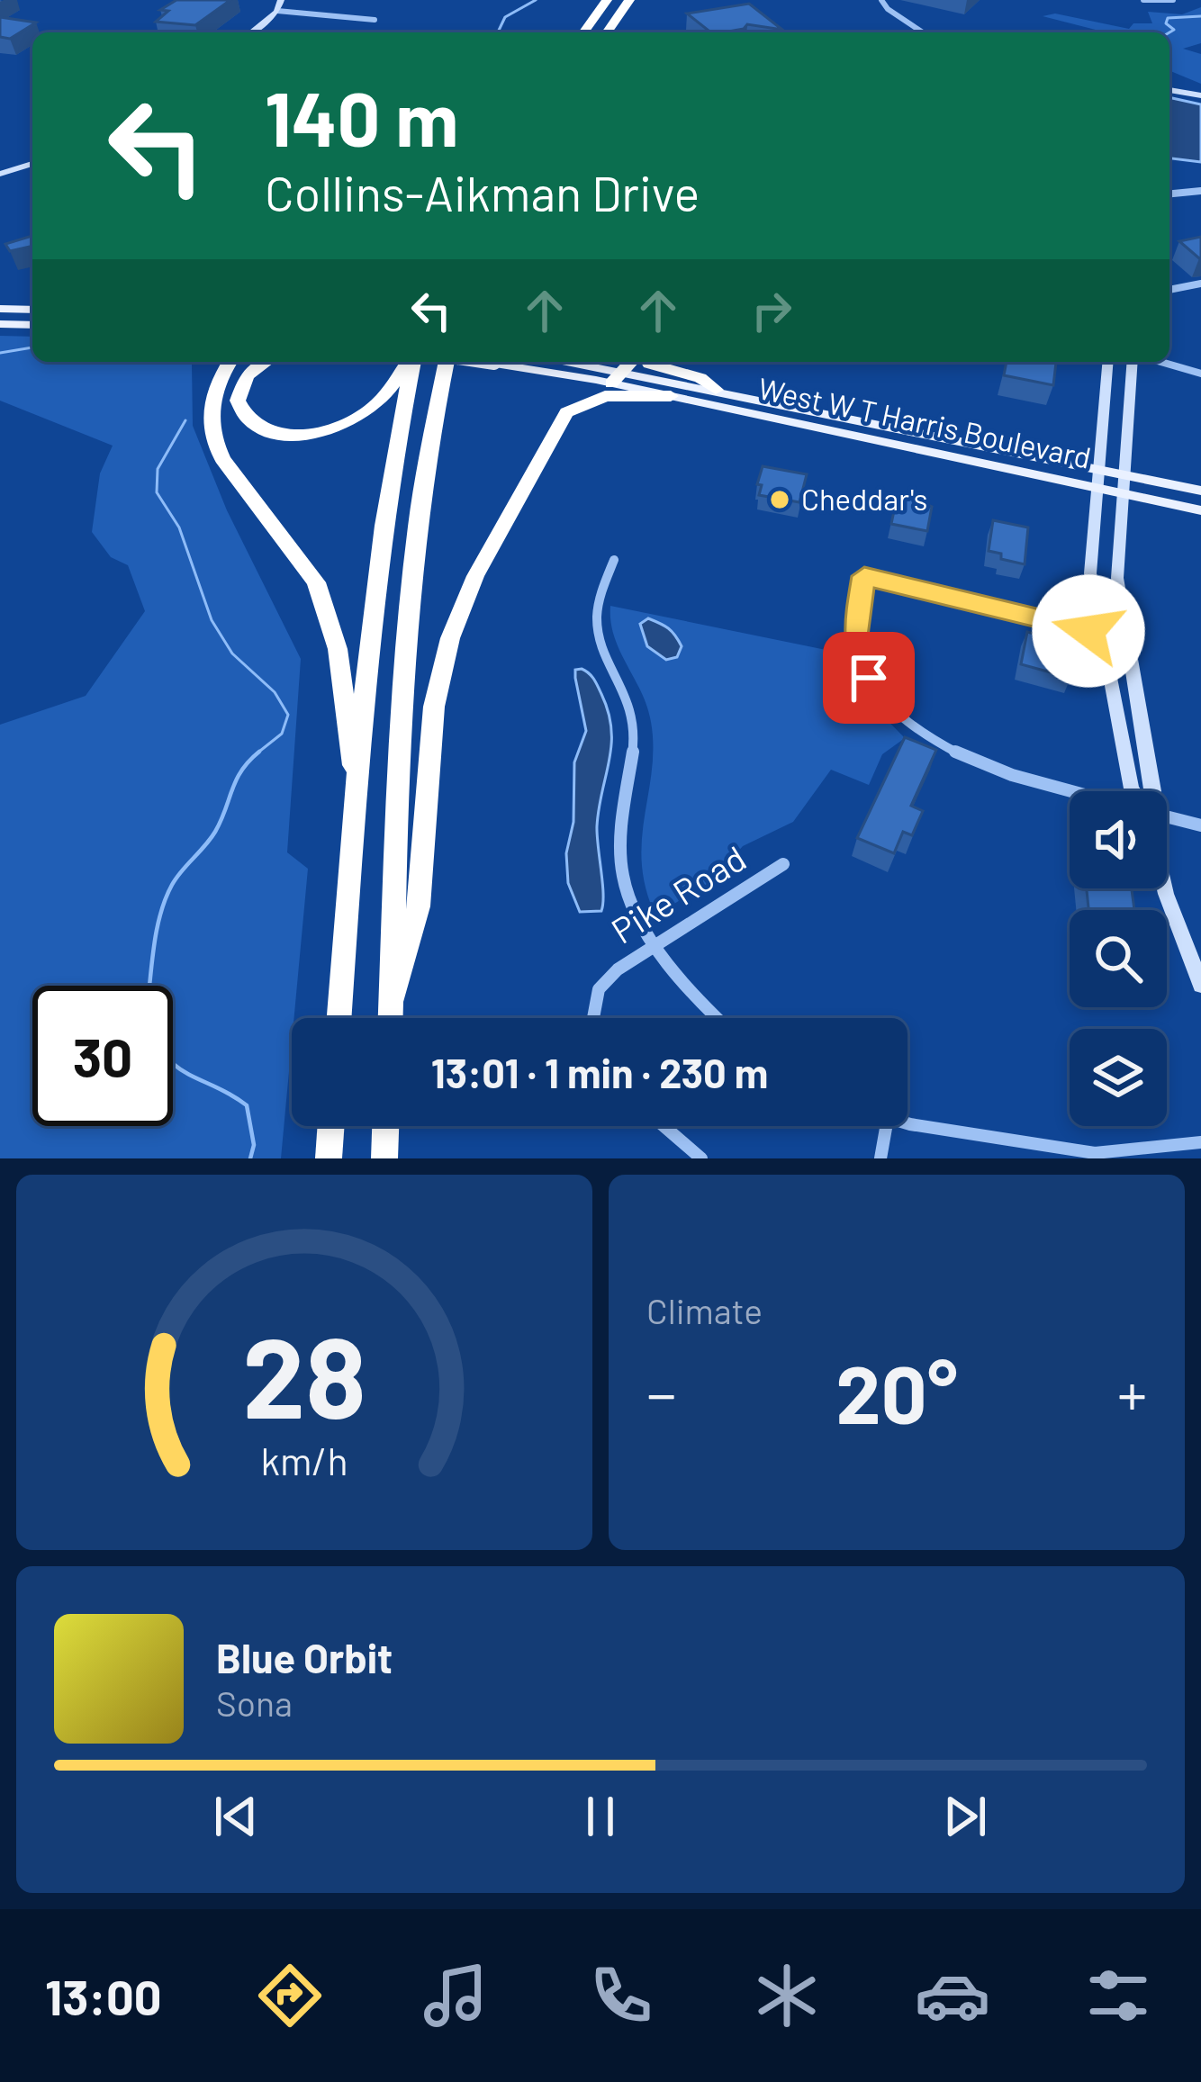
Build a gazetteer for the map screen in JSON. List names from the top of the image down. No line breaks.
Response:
{"streets":{"main road":["West W T Harris Boulevard"],"street":["Pike Road"]},"places":["Cheddar's"],"page":{"turn":["140 m","Collins-Aikman Drive"],"limit":"30","trip":"13:01 · 1 min · 230 m","tile":"Climate","heat":["−","20°","+"],"song":["Blue Orbit","Sona"],"tabs":"13:00","gauge":["28","km/h"]}}
